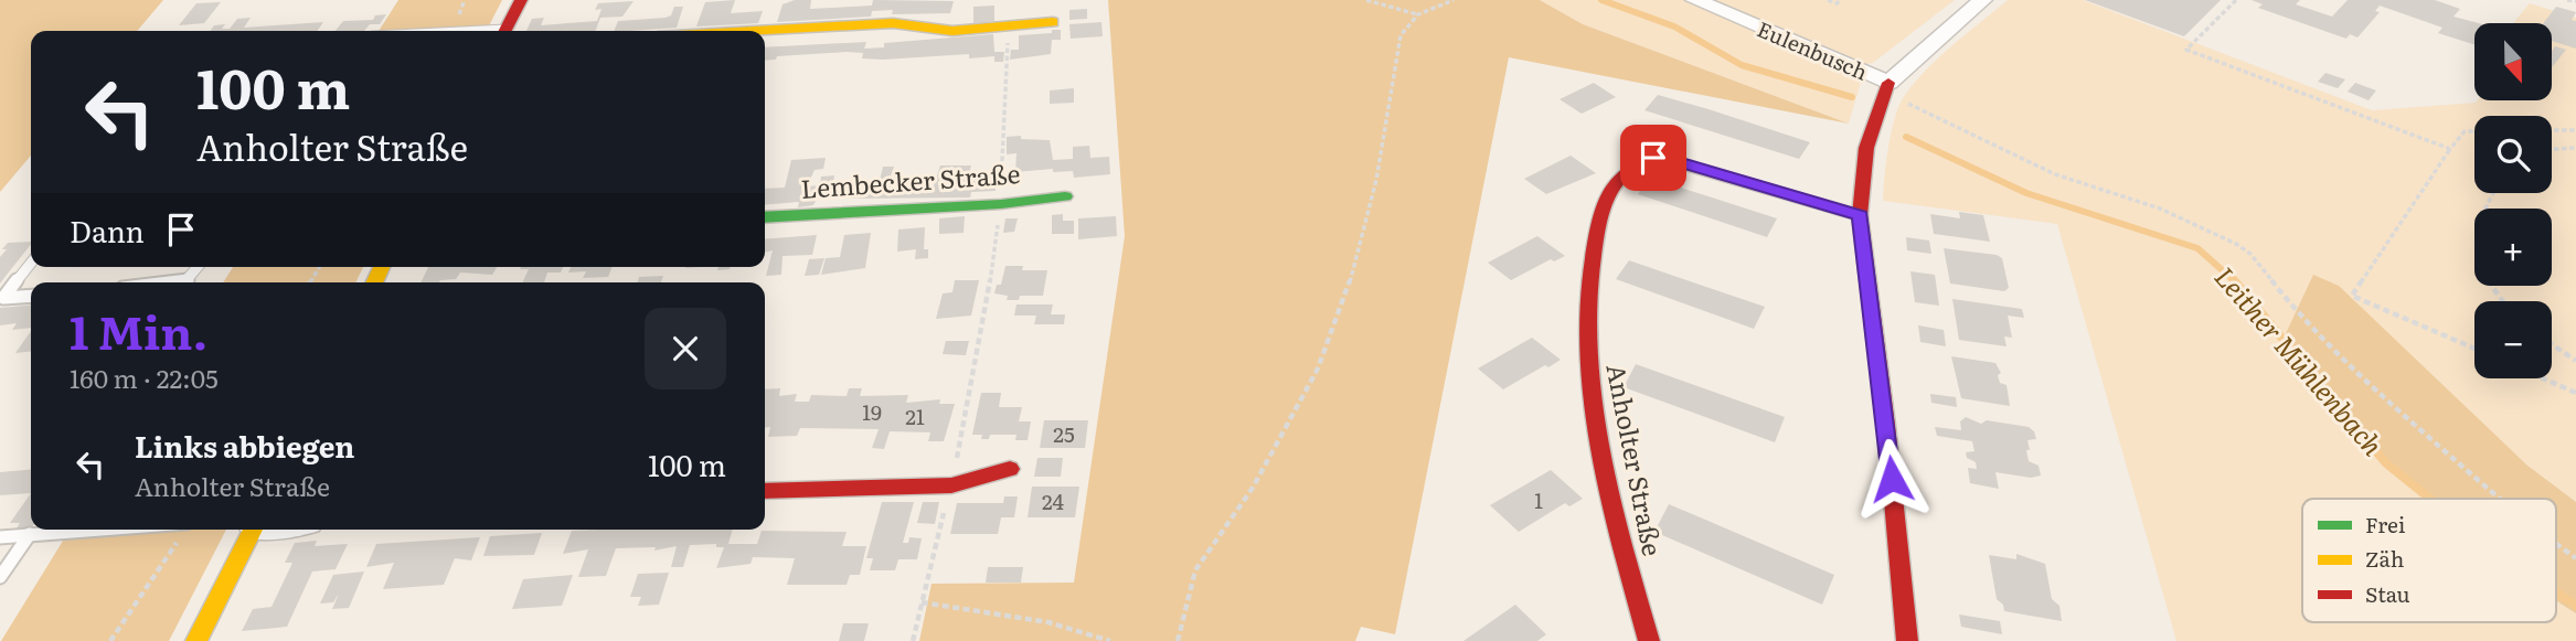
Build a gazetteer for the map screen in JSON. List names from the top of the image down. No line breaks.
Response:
{"streets":{"street":["Eulenbusch","Lembecker Straße","Anholter Straße"]},"water":["Leither Mühlenbach"],"house_numbers":["19","21","25","1","24"],"legend":["Frei","Zäh","Stau"],"north":"bottom","page":{"map_buttons":["+","−"],"turn":["100 m","Anholter Straße"],"then":"Dann","heading":["1 Min.","160 m · 22:05"],"list":[{"name":"Links abbiegen","note":"Anholter Straße","value":"100 m"}]}}
